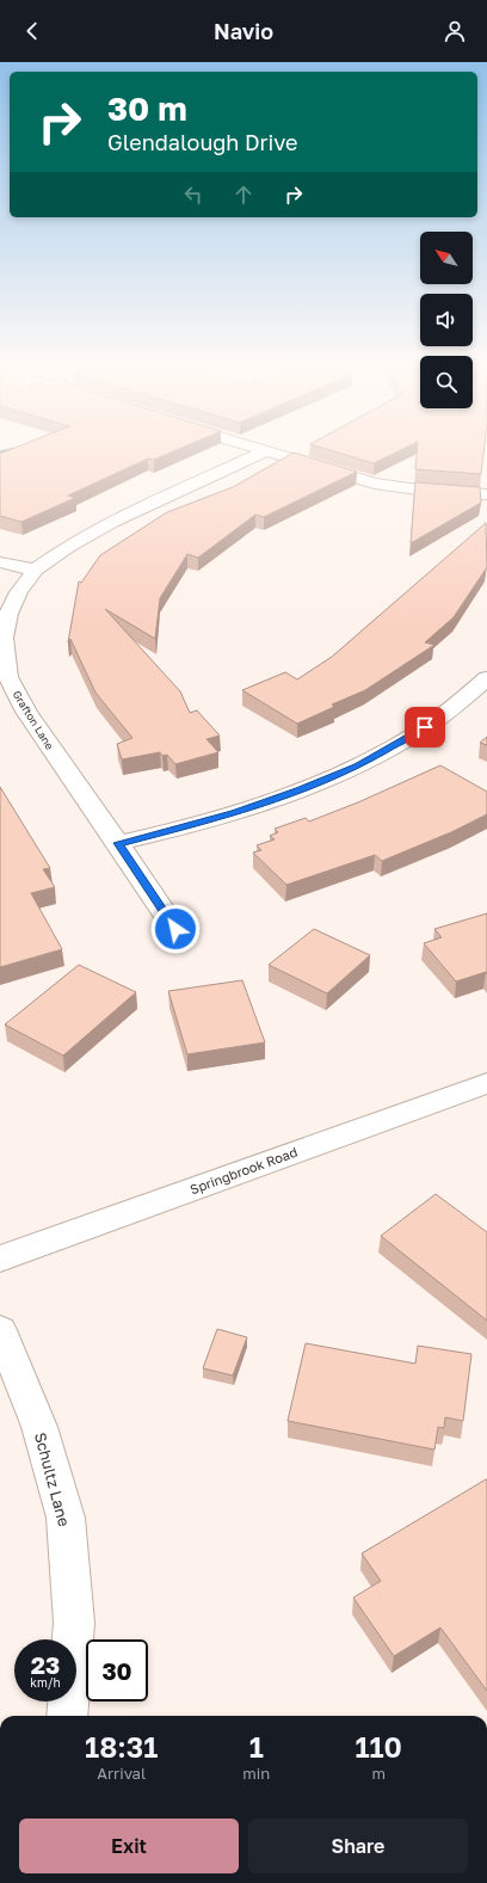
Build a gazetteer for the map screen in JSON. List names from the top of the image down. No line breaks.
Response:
{"streets":{"street":["Grafton Lane","Springbrook Road","Schultz Lane"]},"north":"top left","page":{"header":"Navio","turn":["30 m","Glendalough Drive"],"speed":"23 km/h","limit":"30","eta":["18:31","Arrival","1","min","110","m"],"buttons":["Exit","Share"]}}
